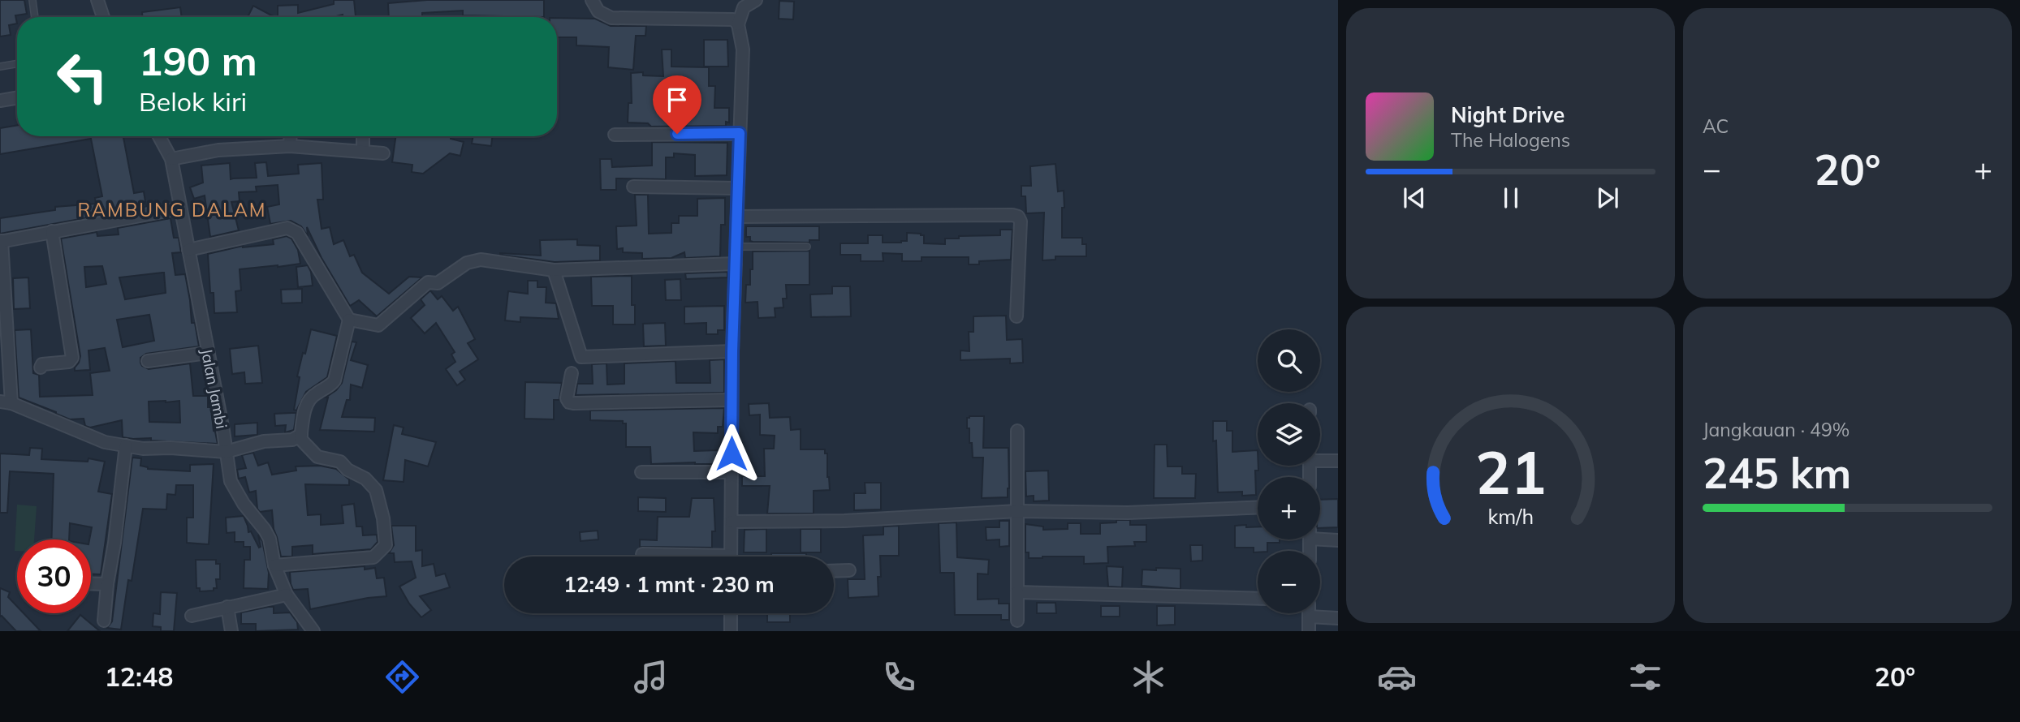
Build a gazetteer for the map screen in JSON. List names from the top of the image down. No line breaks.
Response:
{"streets":{"street":["Jalan Jambi"]},"districts":["RAMBUNG DALAM"],"page":{"tile":["AC",["Jangkauan · 49%","245 km"]],"turn":["190 m","Belok kiri"],"song":["Night Drive","The Halogens"],"heat":["−","20°","+"],"map_buttons":["+","−"],"limit":"30","trip":"12:49 · 1 mnt · 230 m","tabs":["12:48","20°"],"gauge":["21","km/h"]}}
